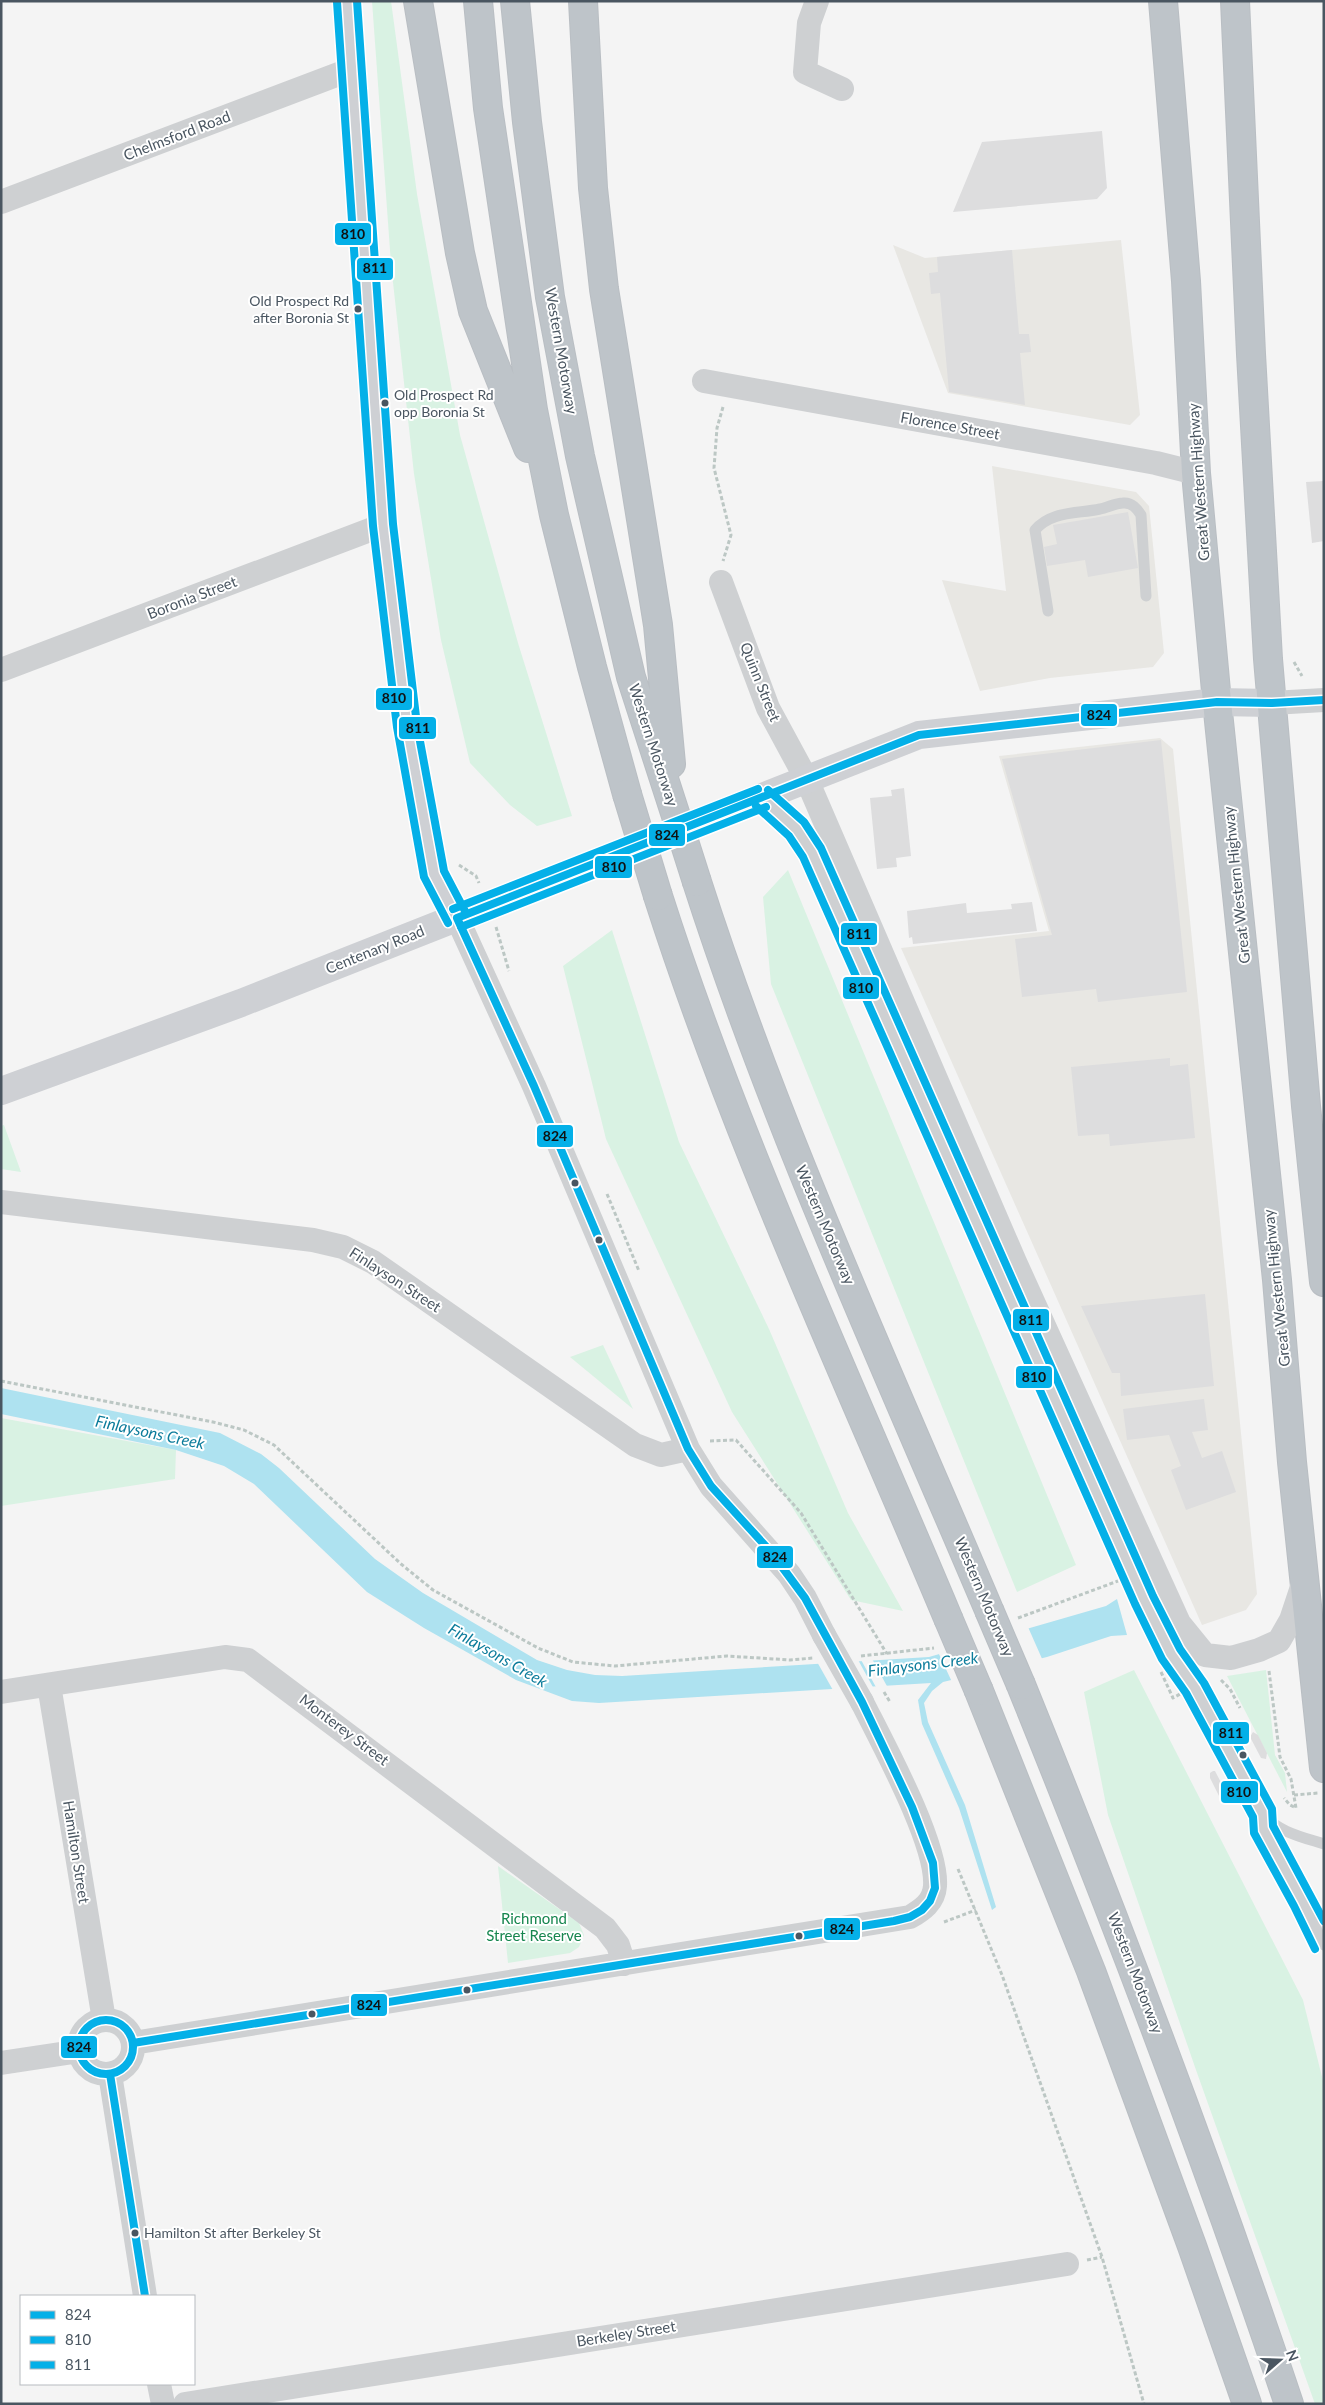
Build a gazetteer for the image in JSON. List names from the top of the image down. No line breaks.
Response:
{"streets":{"highway":["Western Motorway","Great Western Highway"],"main road":["Centenary Road"],"street":["Chelmsford Road","Florence Street","Boronia Street","Quinn Street","Finlayson Street","Monterey Street","Hamilton Street","Berkeley Street"]},"crossings":[["Florence Street","Great Western Highway"],["Great Western Highway","Quinn Street"],["Great Western Highway","Centenary Road"],["Quinn Street","Centenary Road"],["Monterey Street","Hamilton Street"]],"water":["Finlaysons Creek"],"parks":["Richmond Street Reserve"],"places":["Old Prospect Rd after Boronia St","Old Prospect Rd opp Boronia St","Hamilton St after Berkeley St"],"lines":["transit line 811","transit line 810","transit line 824"],"legend":["824","810","811"],"north":"right"}
